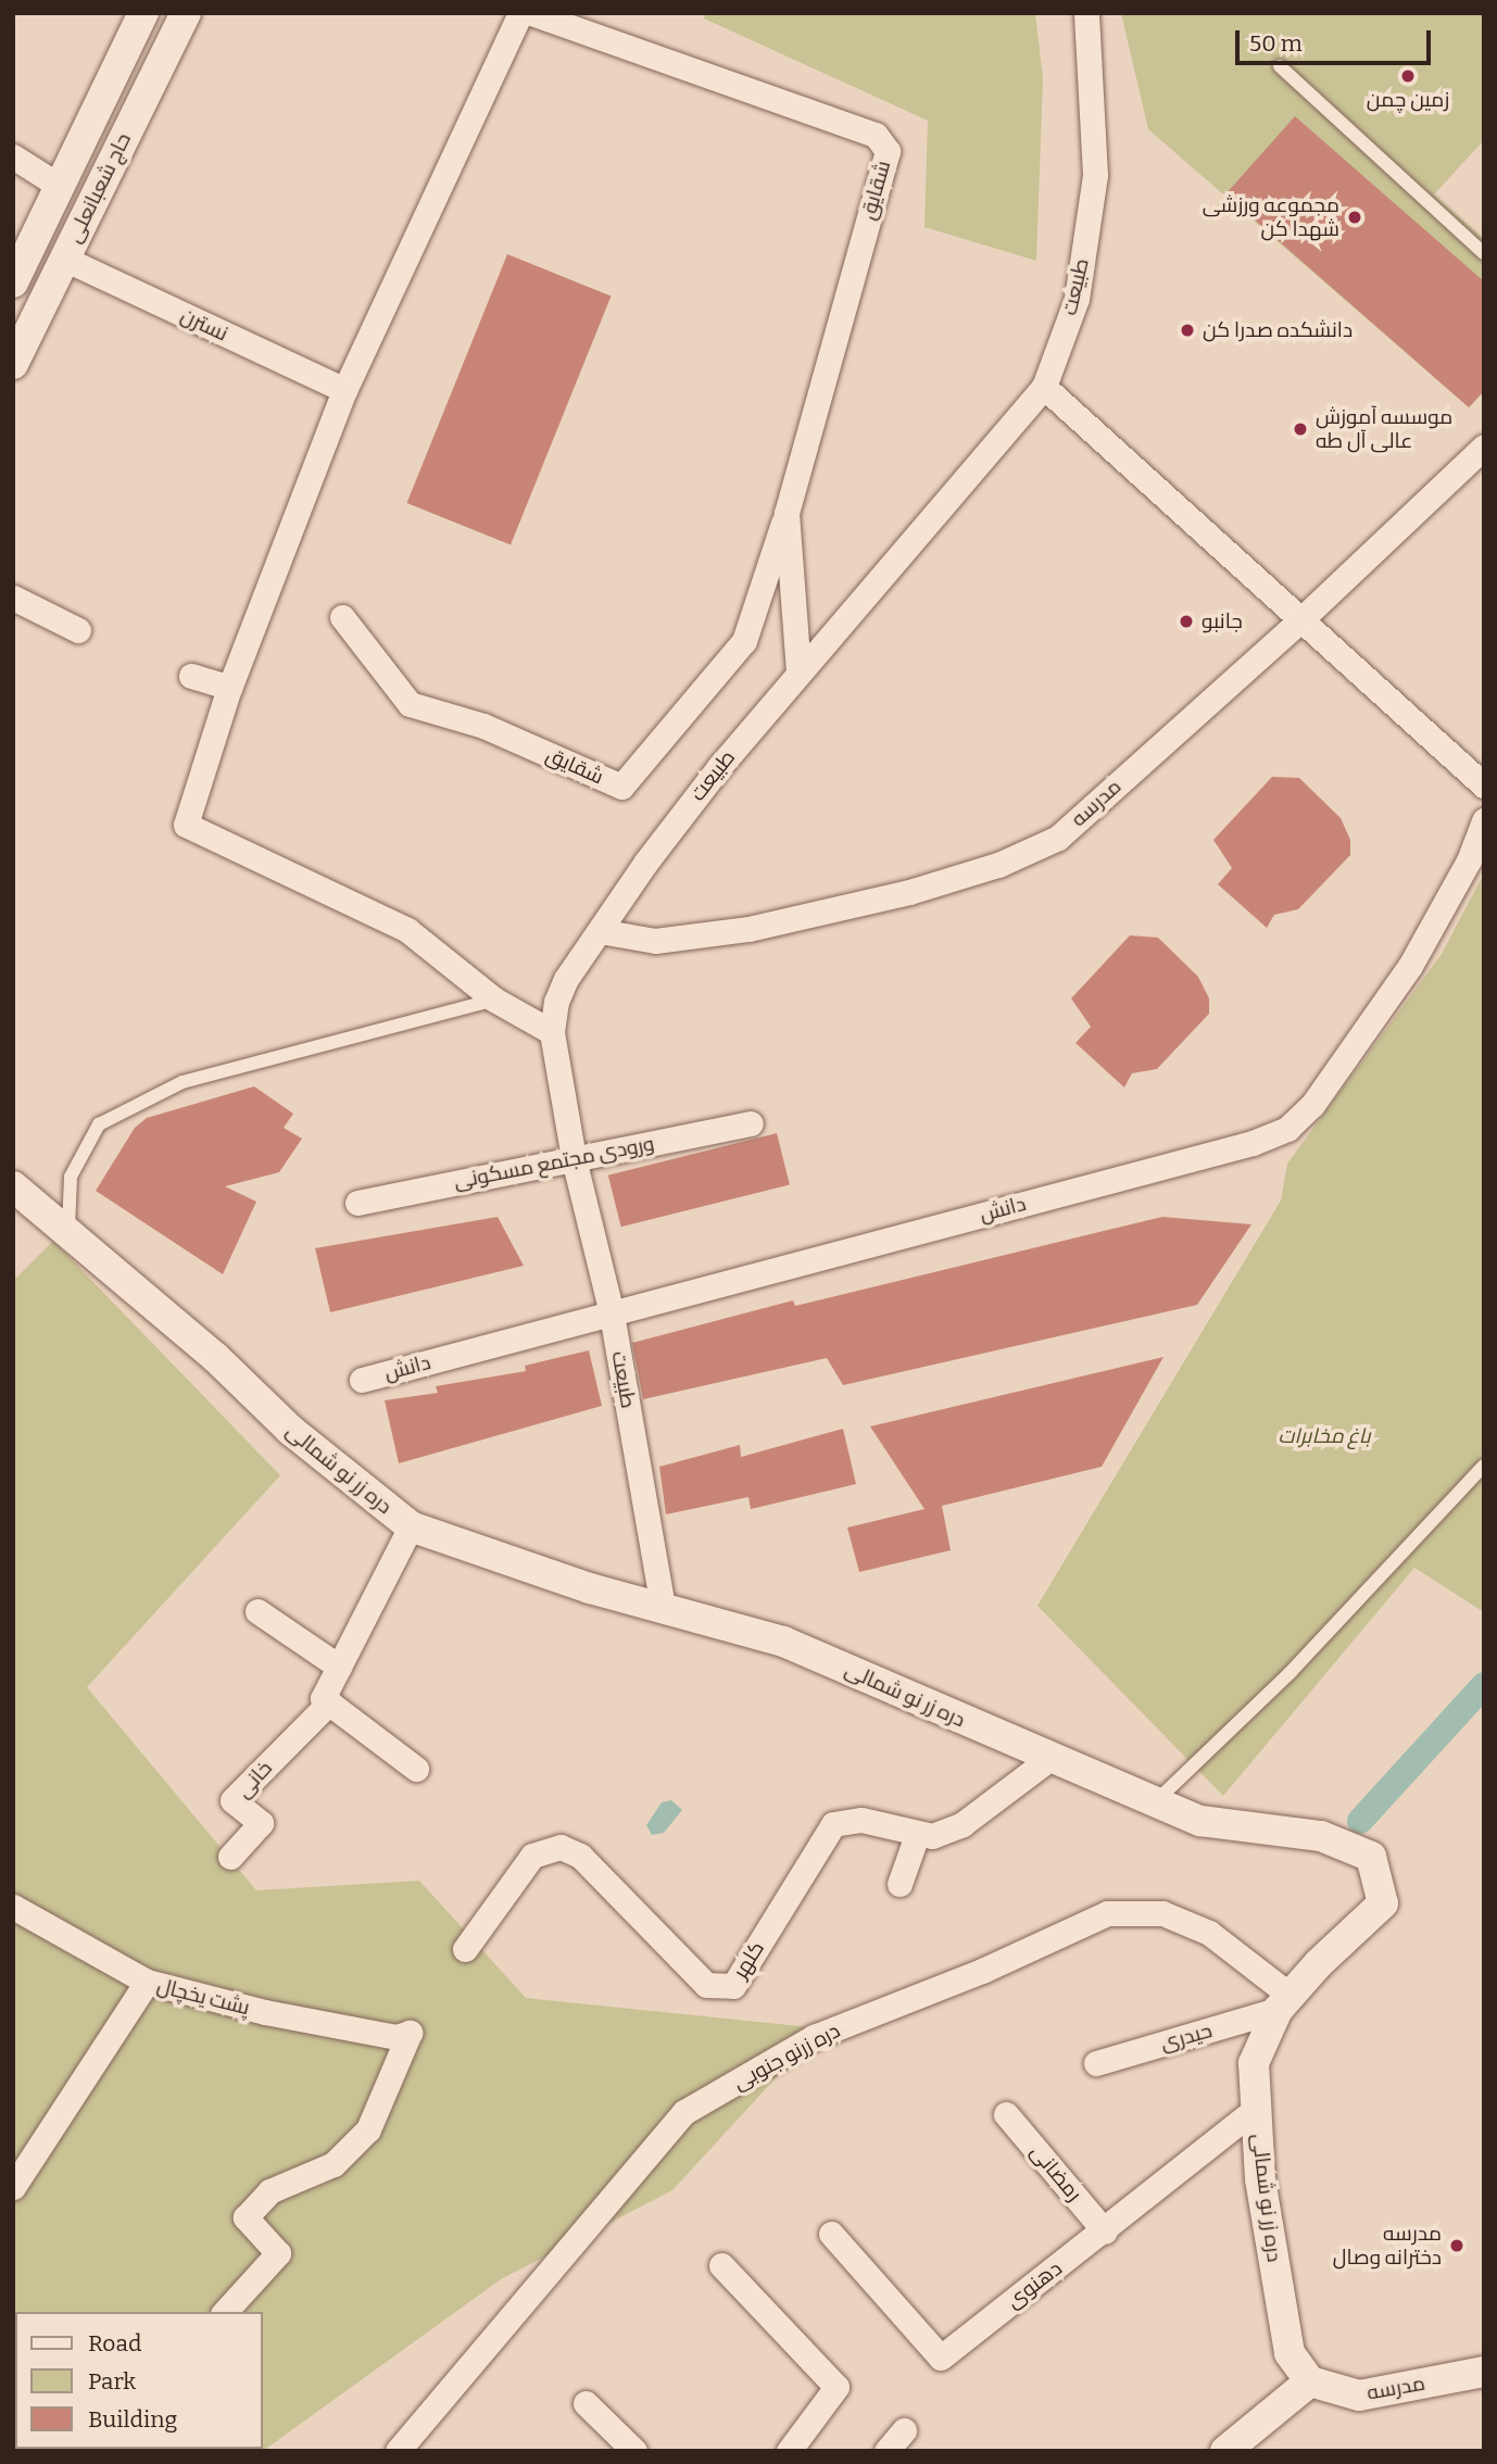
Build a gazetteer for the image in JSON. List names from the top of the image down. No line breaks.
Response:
{"streets":{"street":["حاج شعبانعلی","شقایق","طبیعت","نسترن","مدرسه","ورودی مجتمع مسکونی","دانش","دره زر نو شمالی","خانی","کلهر","پشت یخچال","حیدری","دره زرنو جنوبی","رمضانی","دهنوی"]},"crossings":[["حاج شعبانعلی","نسترن"],["شقایق","طبیعت"],["طبیعت","مدرسه"],["طبیعت","ورودی مجتمع مسکونی"],["طبیعت","دانش"],["طبیعت","دره زر نو شمالی"],["مدرسه","دره زر نو شمالی"],["دره زر نو شمالی","کلهر"],["دره زر نو شمالی","حیدری"],["دره زر نو شمالی","دره زرنو جنوبی"],["دره زر نو شمالی","دهنوی"],["حیدری","دره زرنو جنوبی"],["رمضانی","دهنوی"]],"parks":["باغ مخابرات"],"places":["زمین چمن","مجموعه ورزشی شهدا کن","دانشکده صدرا کن","موسسه آموزش عالی آل طه","جانبو","مدرسه دخترانه وصال"],"legend":["Road","Park","Building"],"scale_bar":"50 m"}
